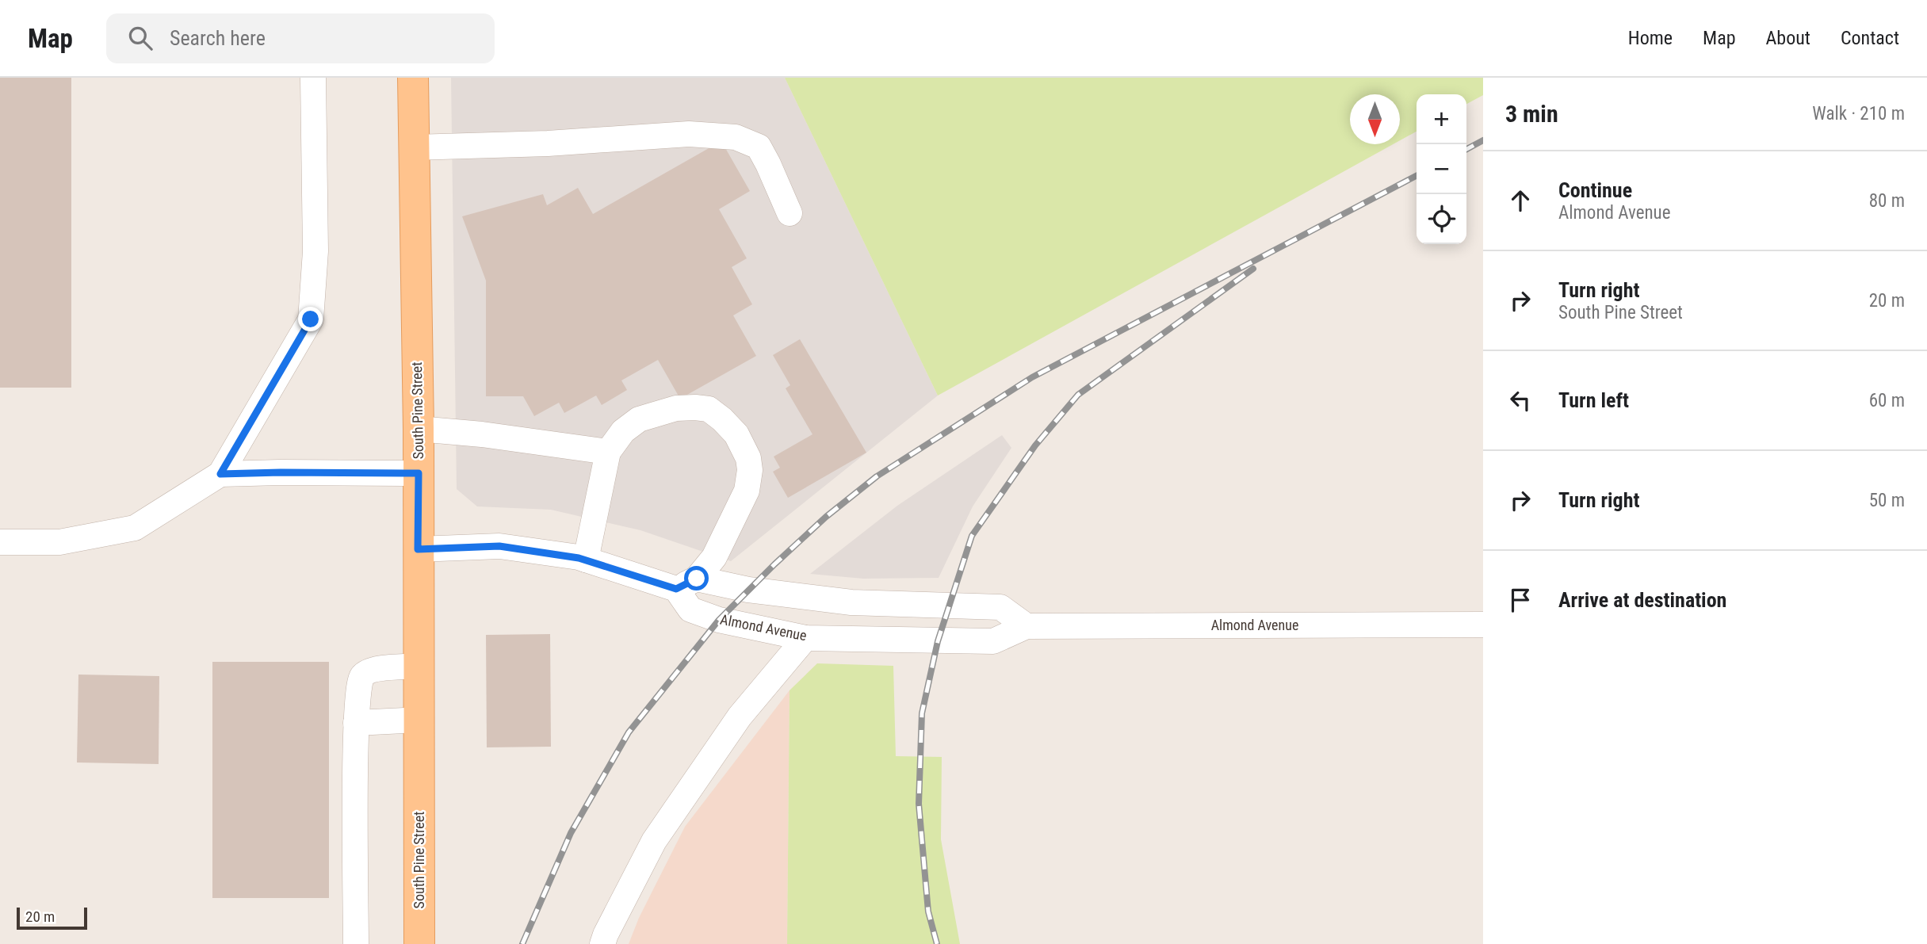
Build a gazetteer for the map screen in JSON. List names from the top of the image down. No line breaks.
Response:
{"streets":{"main road":["South Pine Street"],"street":["Almond Avenue"]},"scale_bar":"20 m","north":"bottom","page":{"header":"Map","search":"Search here","nav":["Home","Map","About","Contact"],"heading":["3 min","Walk · 210 m"],"map_buttons":["+","−"],"list":[["Continue","Almond Avenue","80 m"],["Turn right","South Pine Street","20 m"],["Turn left","60 m"],["Turn right","50 m"],"Arrive at destination"],"scale":"20 m"}}
